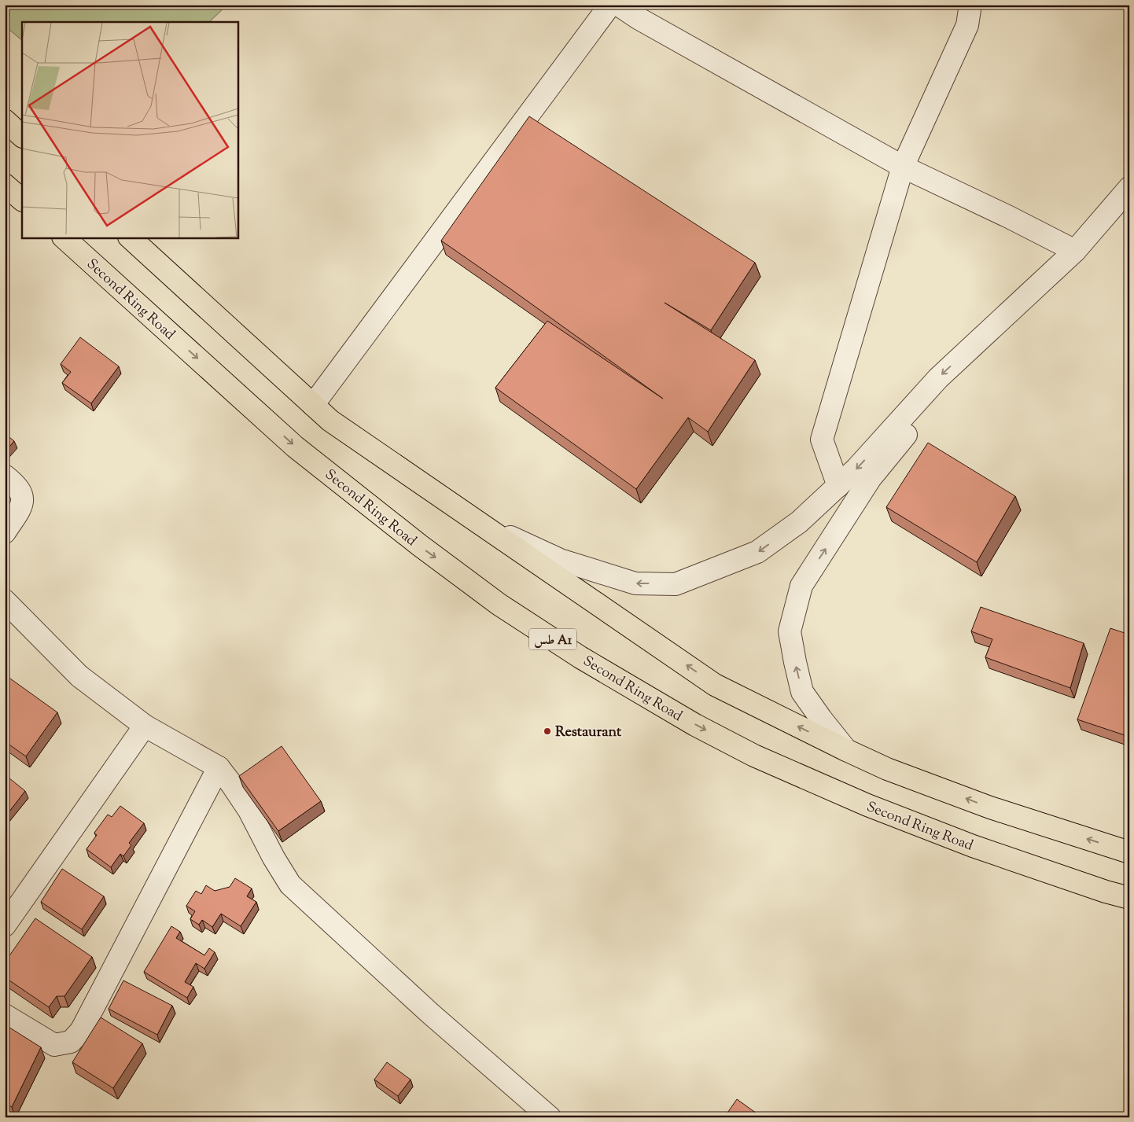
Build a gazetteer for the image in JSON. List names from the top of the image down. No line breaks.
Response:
{"streets":{"highway":["Second Ring Road","طس A1"]},"places":["Restaurant"]}
